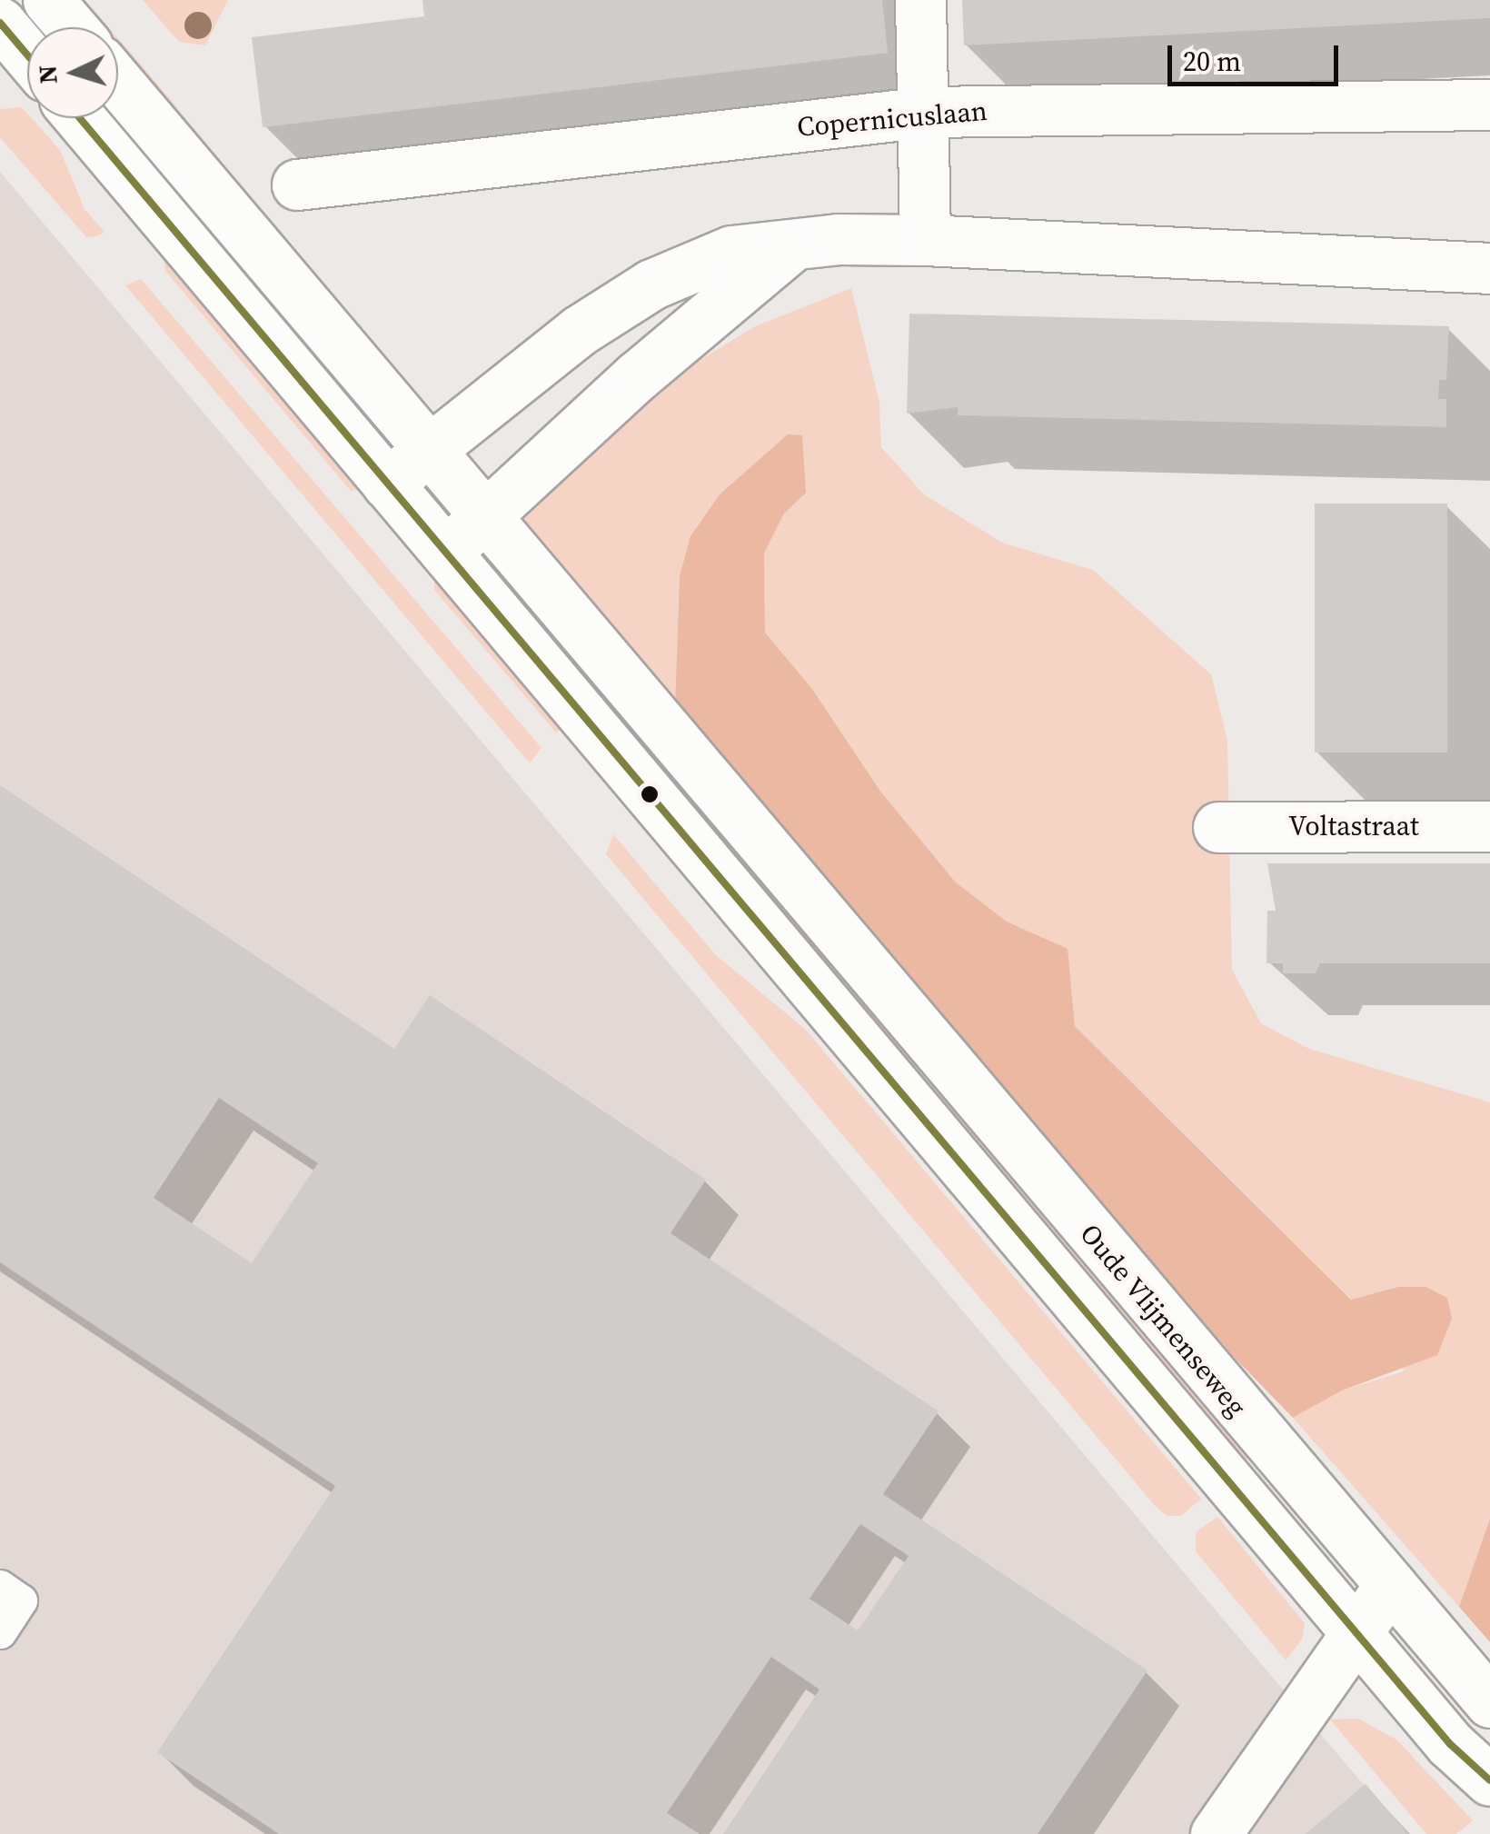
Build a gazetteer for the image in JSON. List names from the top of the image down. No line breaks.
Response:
{"streets":{"street":["Copernicuslaan","Voltastraat","Oude Vlijmenseweg"]},"scale_bar":"20 m","north":"left"}
